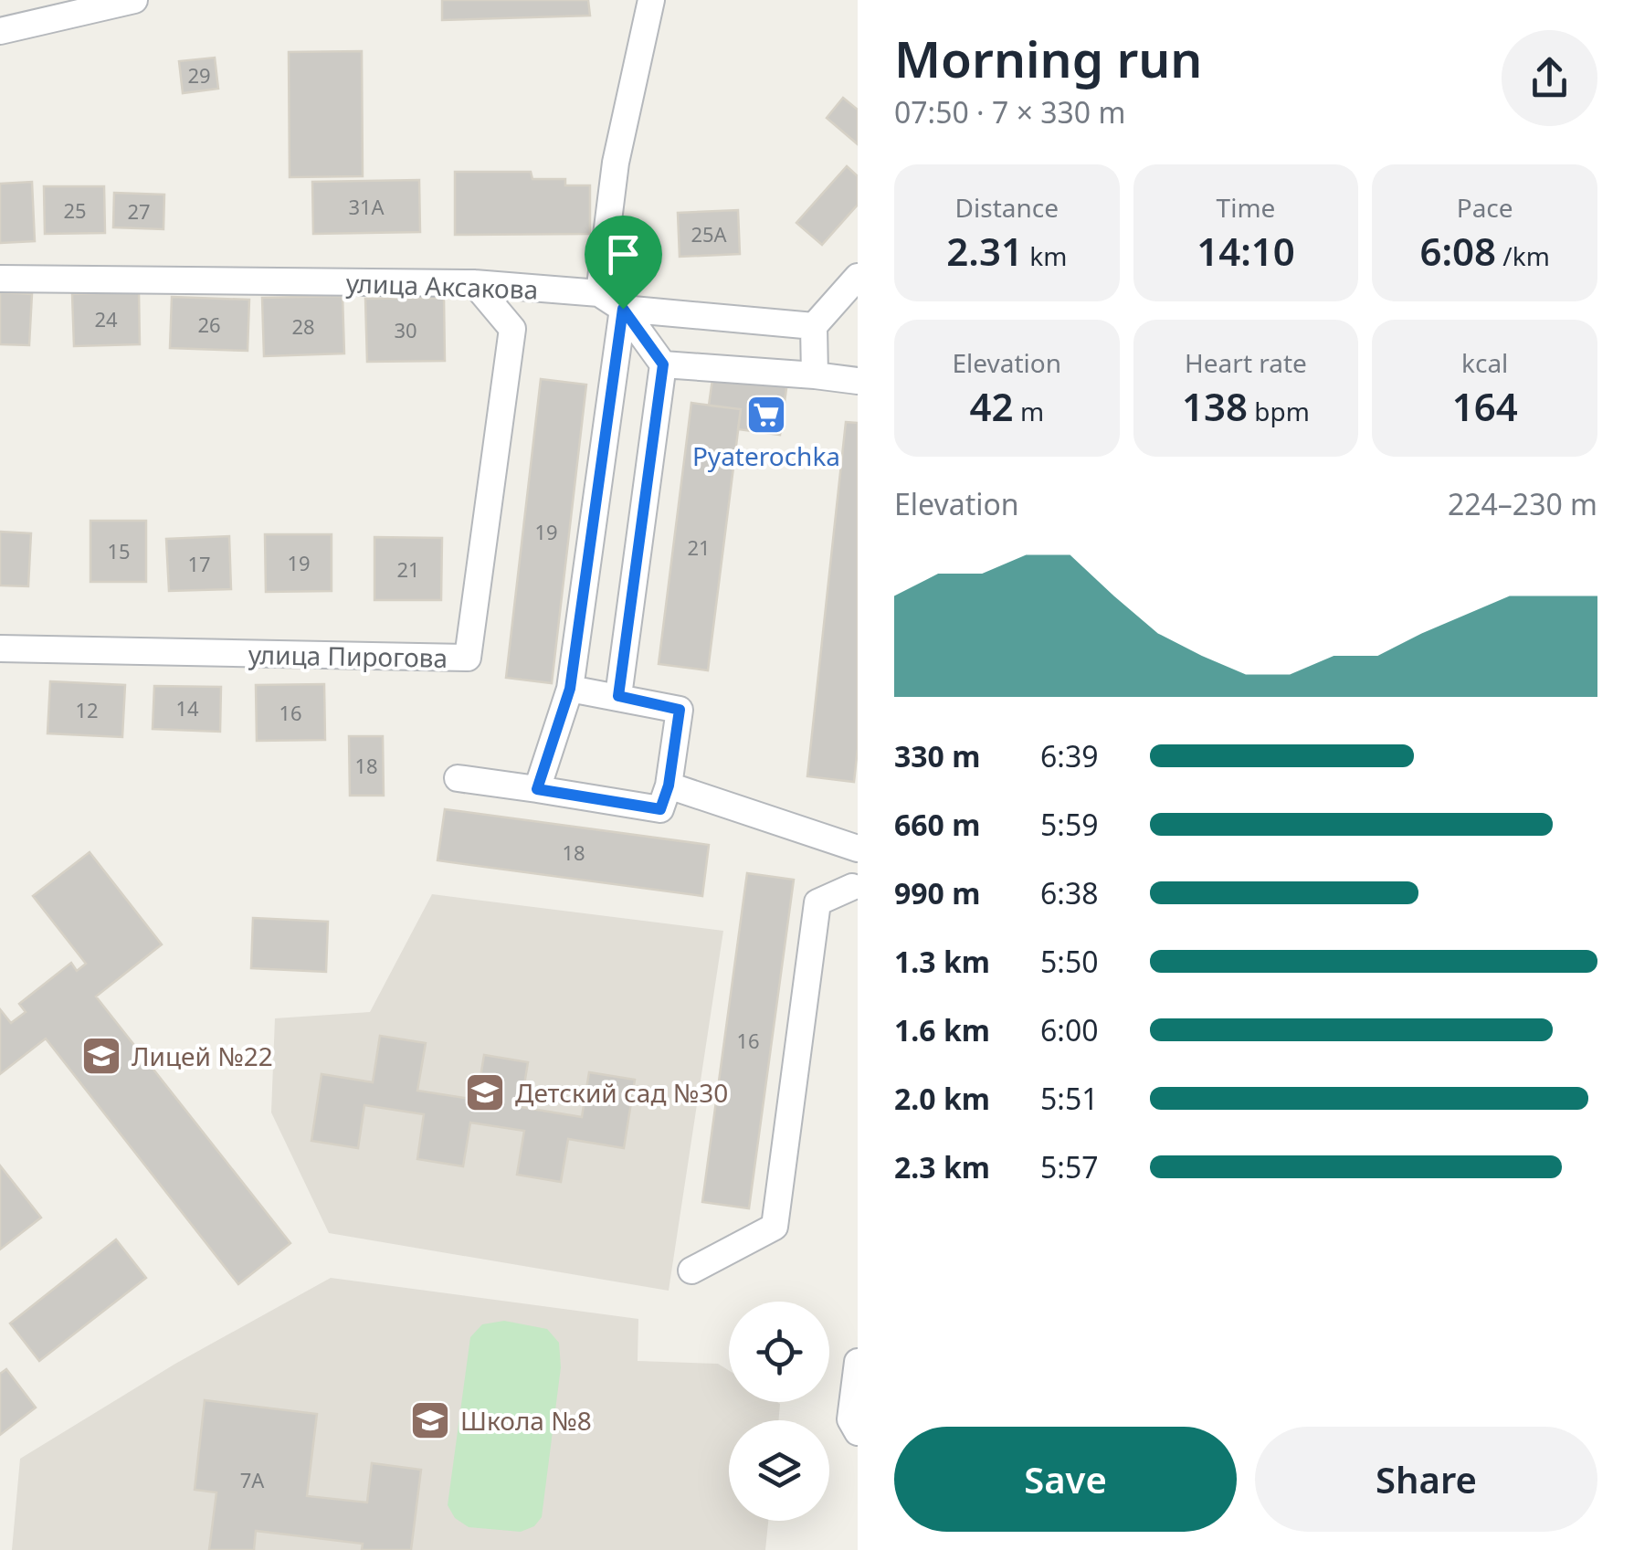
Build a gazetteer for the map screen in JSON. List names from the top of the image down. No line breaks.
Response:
{"streets":{"street":["улица Аксакова","улица Пирогова"]},"crossings":[["улица Аксакова","улица Пирогова"]],"places":{"supermarket":["Pyaterochka"],"school or university":["Лицей №22","Детский сад №30","Школа №8"]},"house_numbers":["29","31А","25","27","25А","24","26","28","30","19","21","15","19","17","21","14","12","16","18","18","16","7А"],"page":{"heading":["Morning run","07:50 · 7 × 330 m"],"stats":[["Distance","2.31 km"],["Time","14:10"],["Pace","6:08 /km"],["Elevation","42 m"],["Heart rate","138 bpm"],["kcal","164"]],"chart":["Elevation","224–230 m"],"list":[{"name":"330 m","note":"6:39"},{"name":"660 m","note":"5:59"},{"name":"990 m","note":"6:38"},{"name":"1.3 km","note":"5:50"},{"name":"1.6 km","note":"6:00"},{"name":"2.0 km","note":"5:51"},{"name":"2.3 km","note":"5:57"}],"buttons":["Save","Share"]}}
